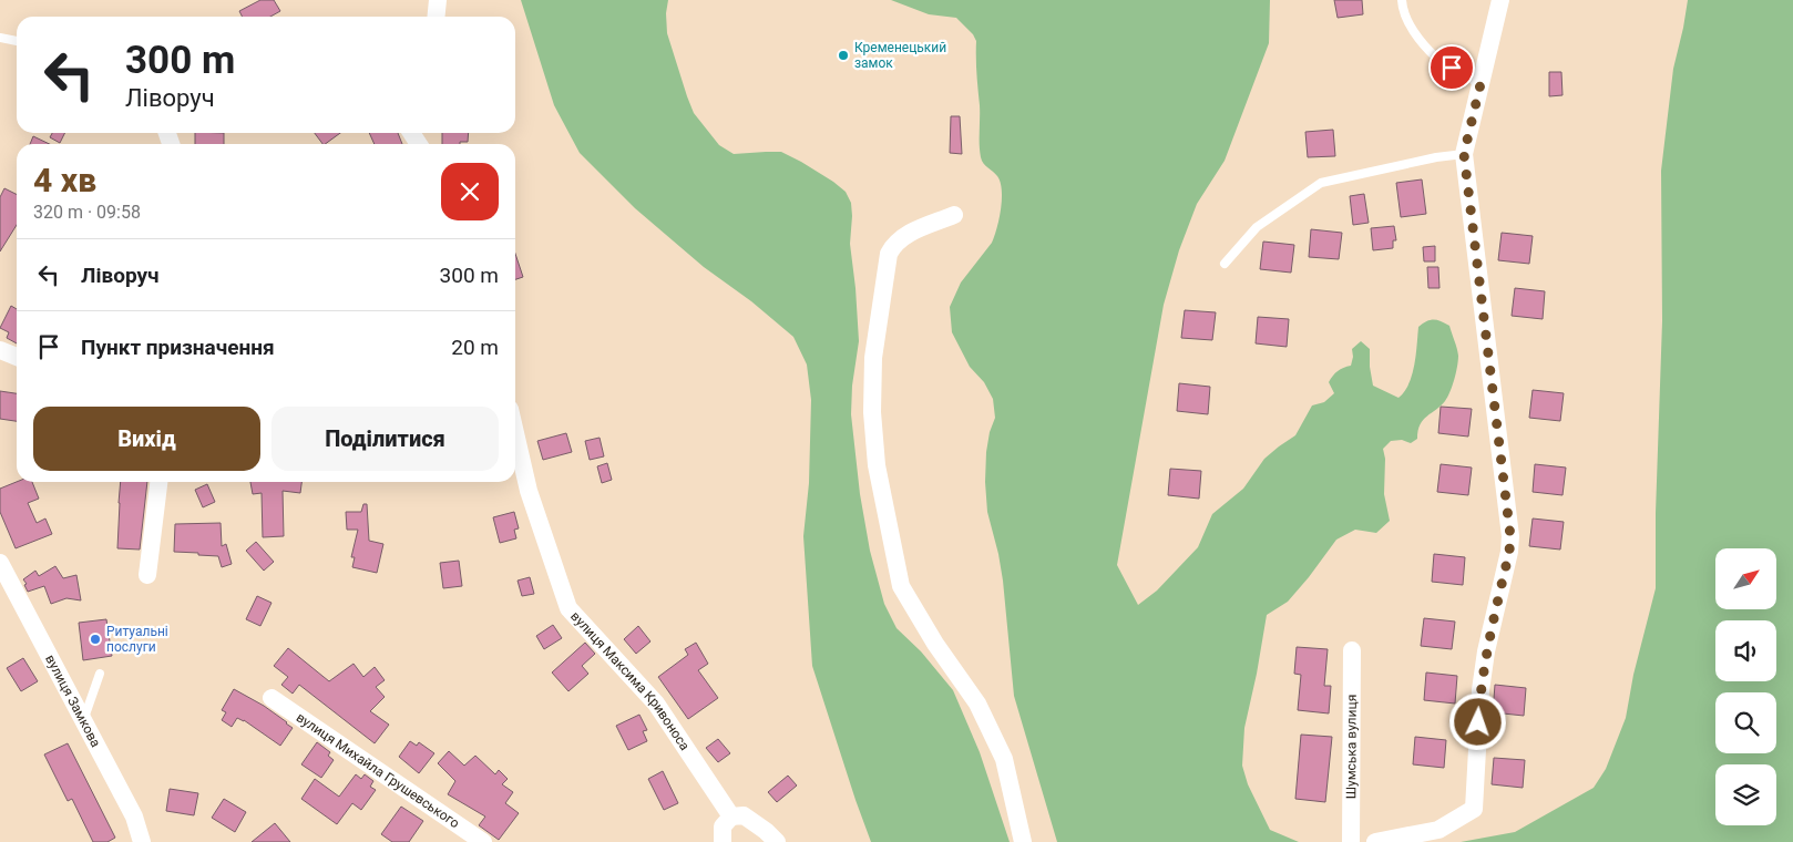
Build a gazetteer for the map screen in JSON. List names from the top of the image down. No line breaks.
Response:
{"streets":{"street":["вулиця Максима Кривоноса","вулиця Замкова","Шумська вулиця","вулиця Михайла Грушевського"]},"places":["Кременецький замок","Ритуальні послуги"],"north":"top right","page":{"turn":["300 m","Ліворуч"],"heading":["4 хв","320 m · 09:58"],"list":[{"name":"Ліворуч","value":"300 m"},{"name":"Пункт призначення","value":"20 m"}],"buttons":["Вихід","Поділитися"]}}
